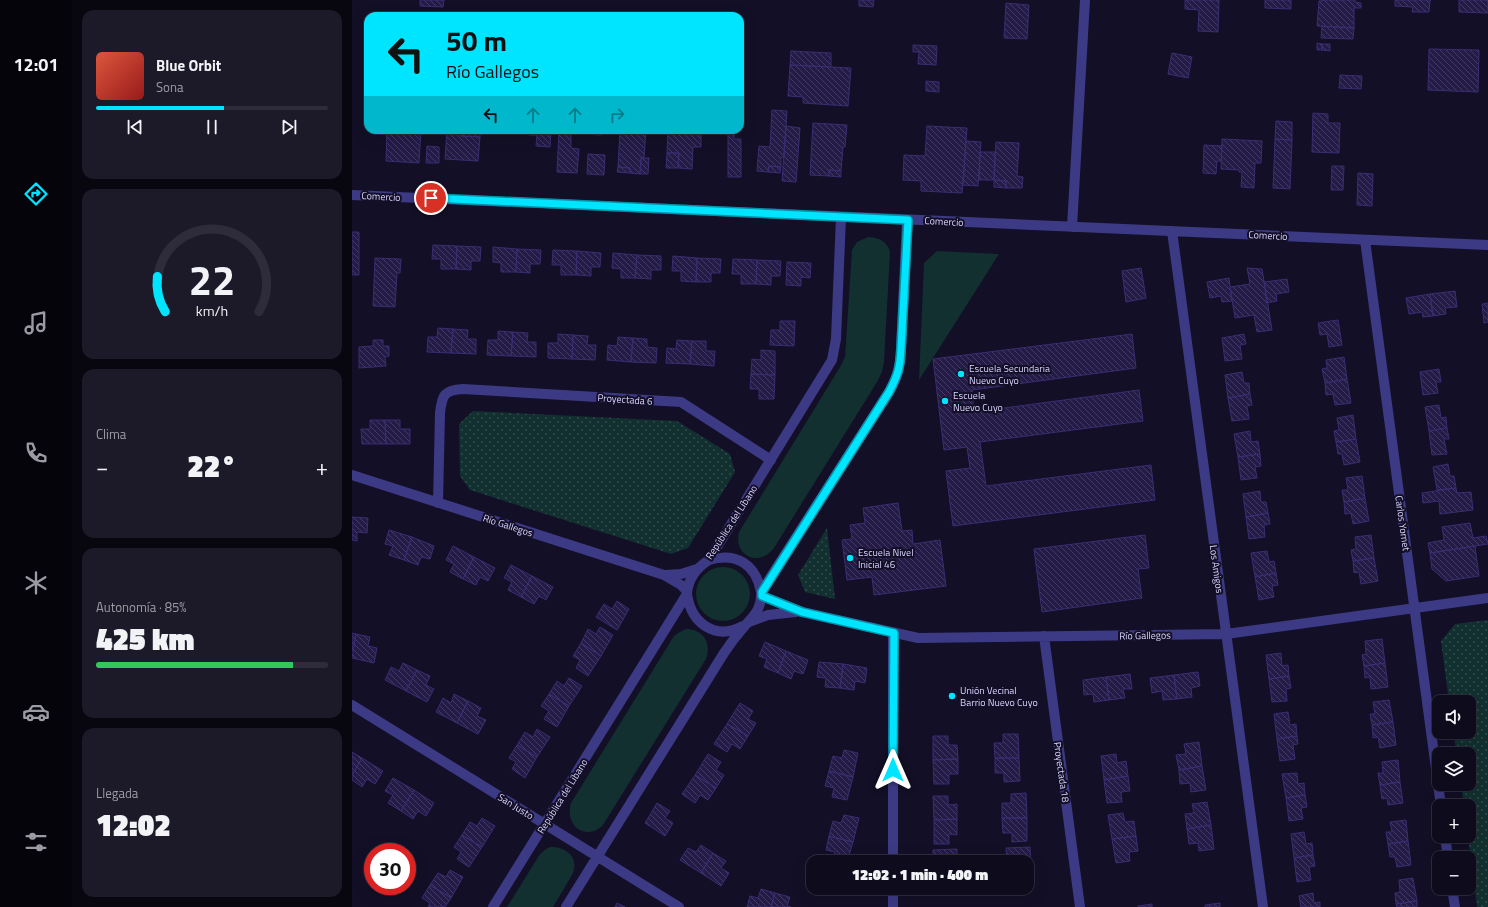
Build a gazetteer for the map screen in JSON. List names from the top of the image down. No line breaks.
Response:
{"streets":{"street":["Comercio","Proyectada 6","República del Líbano","Carlos Yornet","Río Gallegos","Los Amigos","Proyectada 18","San Justo"]},"crossings":[["Comercio","República del Líbano"],["Comercio","Carlos Yornet"],["Comercio","Los Amigos"],["Proyectada 6","República del Líbano"],["Proyectada 6","Río Gallegos"],["República del Líbano","Río Gallegos"],["República del Líbano","San Justo"],["Carlos Yornet","Río Gallegos"],["Río Gallegos","Los Amigos"],["Río Gallegos","Proyectada 18"]],"places":["Escuela Secundaria Nuevo Cuyo","Escuela Nuevo Cuyo","Escuela Nivel Inicial 46","Unión Vecinal Barrio Nuevo Cuyo"],"page":{"tabs":"12:01","turn":["50 m","Río Gallegos"],"song":["Blue Orbit","Sona"],"tile":["Clima",["Autonomía · 85%","425 km"],["Llegada","12:02"]],"heat":["−","22°","+"],"map_buttons":["+","−"],"limit":"30","trip":"12:02 · 1 min · 400 m","gauge":["22","km/h"]}}
